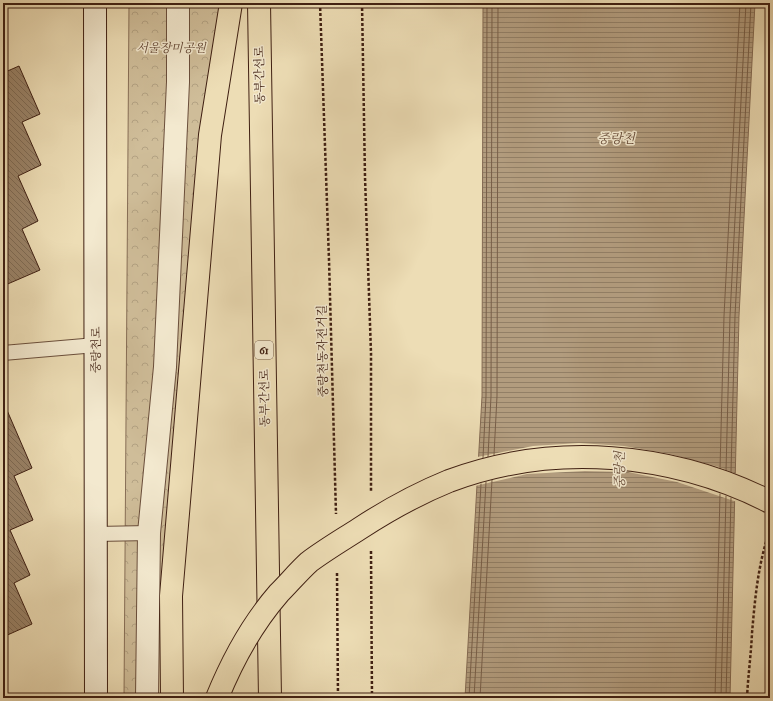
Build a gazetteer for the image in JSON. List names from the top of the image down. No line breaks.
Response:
{"streets":{"highway":["동부간선로","61"],"main road":["중랑천로"],"path":["중랑천동자전거길"]},"water":["중랑천"],"parks":["서울장미공원"]}
